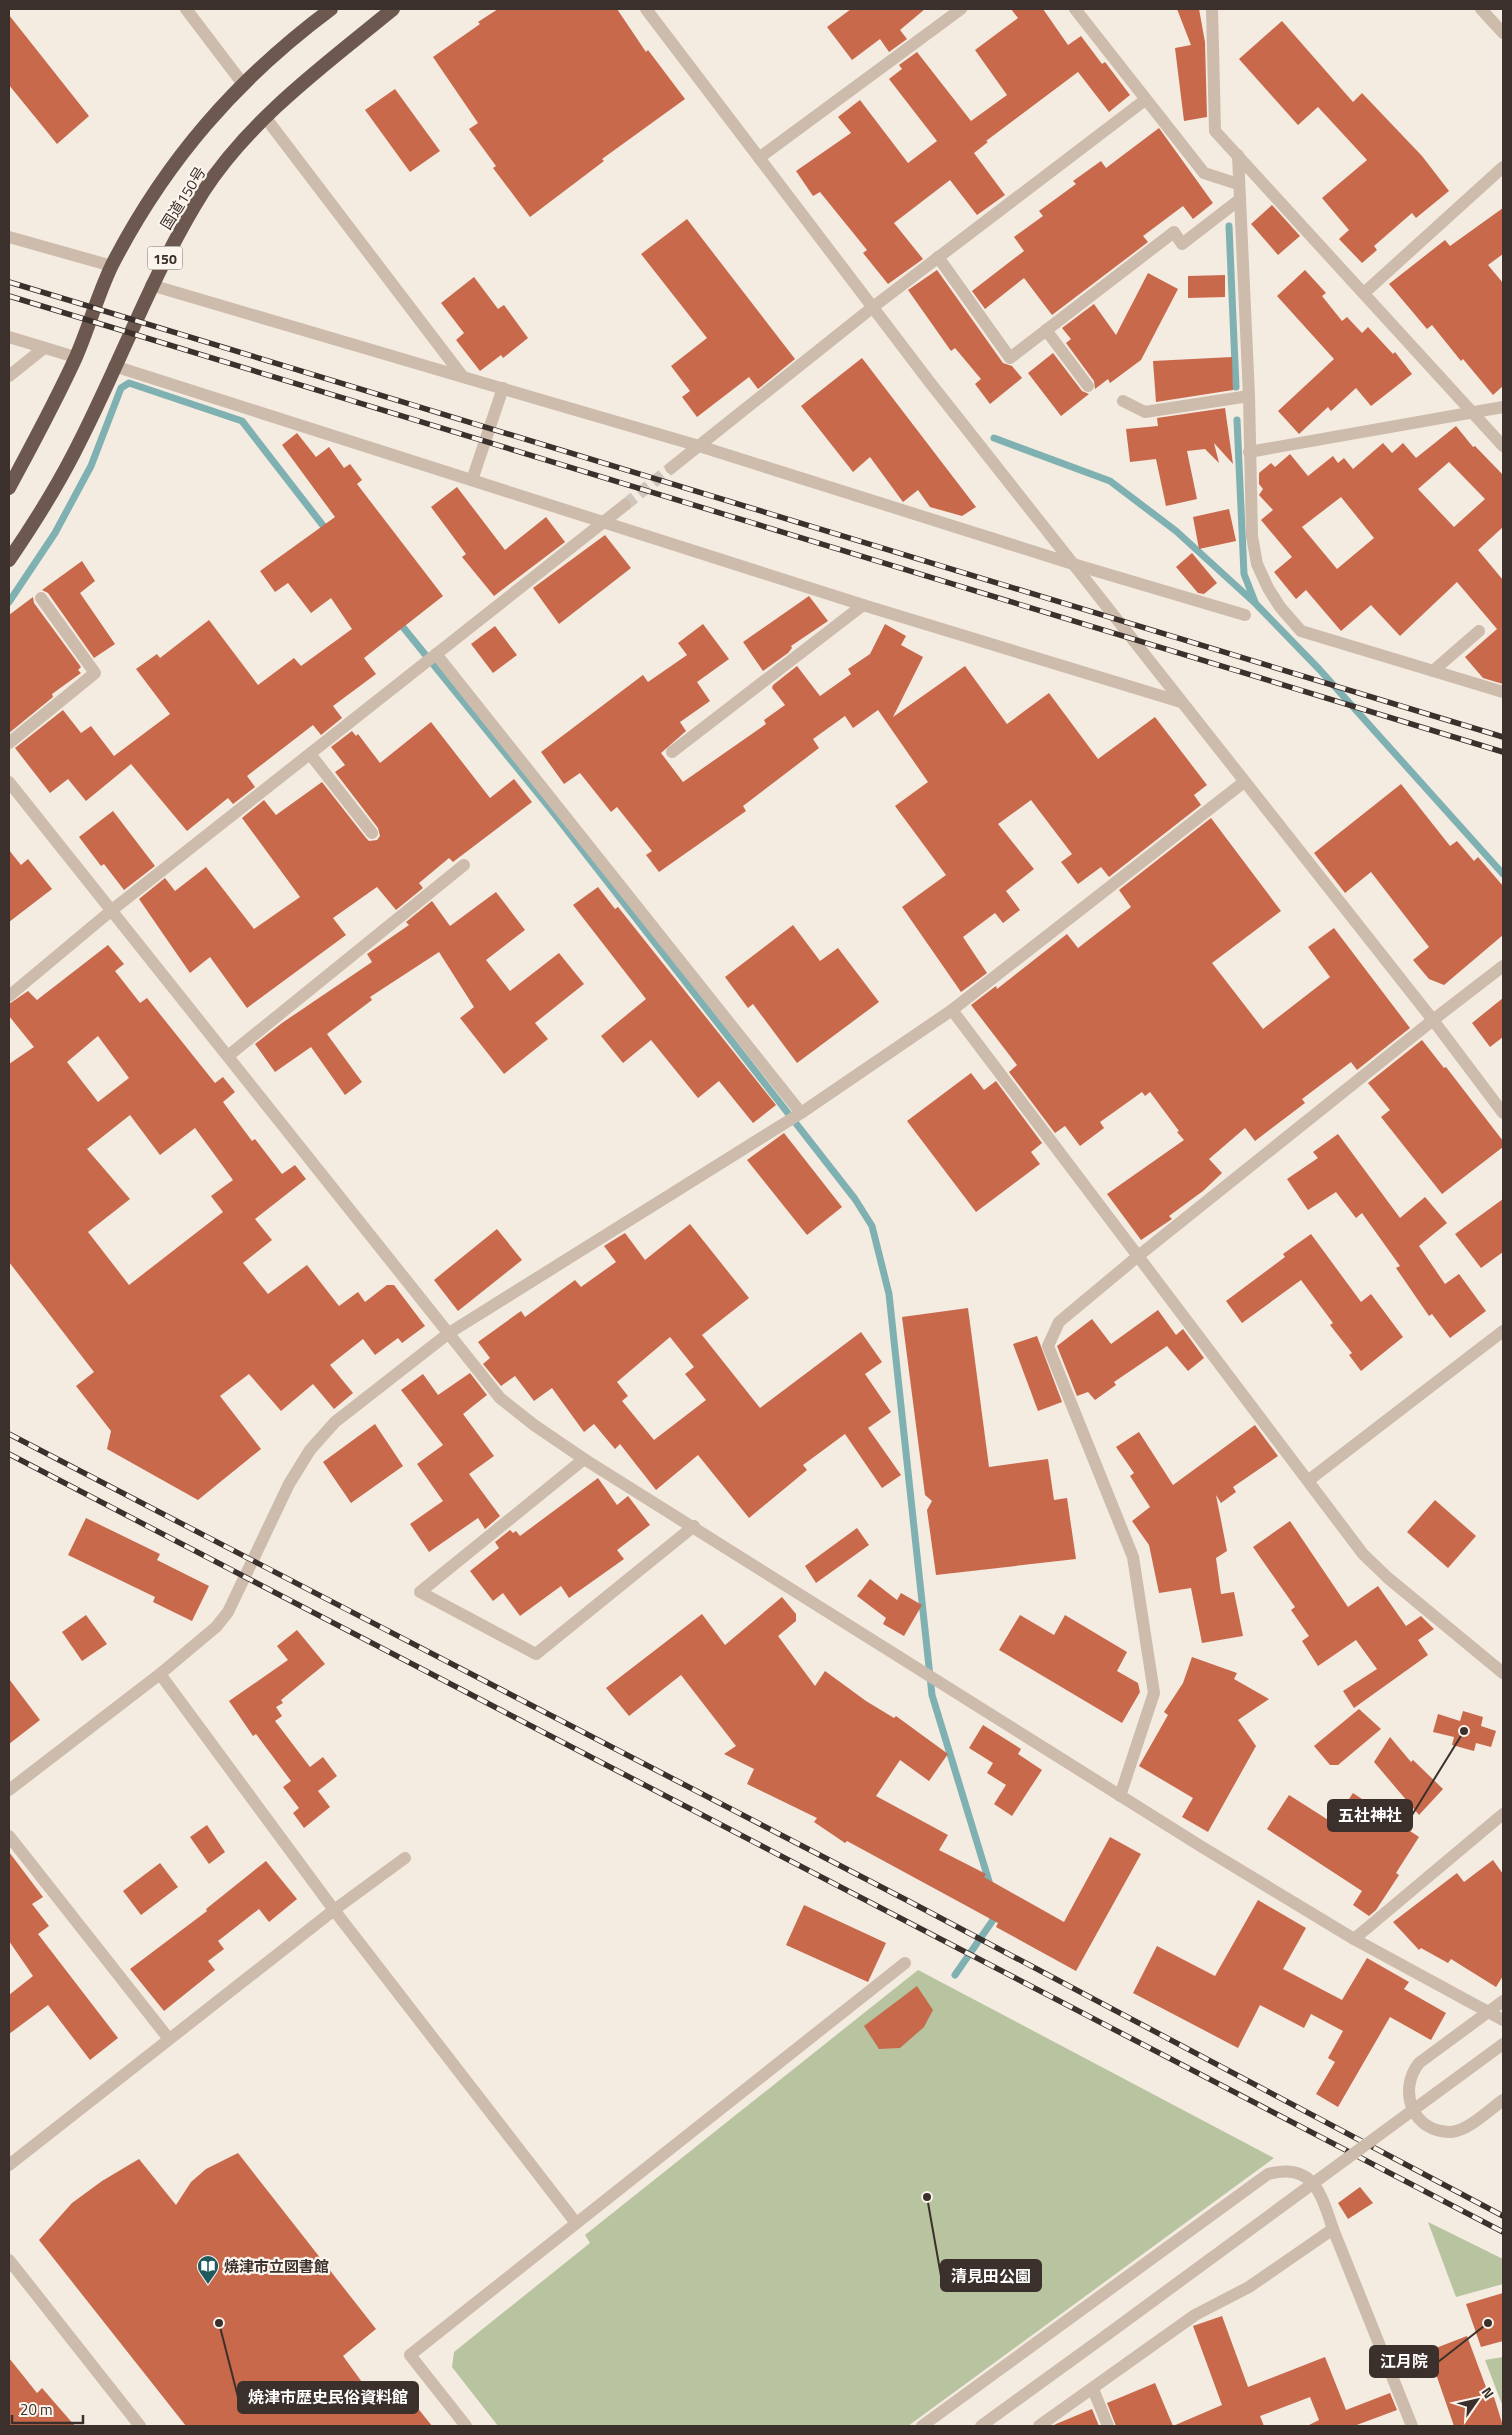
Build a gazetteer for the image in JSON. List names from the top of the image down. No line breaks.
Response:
{"streets":{"highway":["国道150号","150"]},"places":{"other":["五社神社","清見田公園","焼津市歴史民俗資料館","江月院"],"library":["焼津市立図書館"]},"scale_bar":"20 m","north":"top right"}
